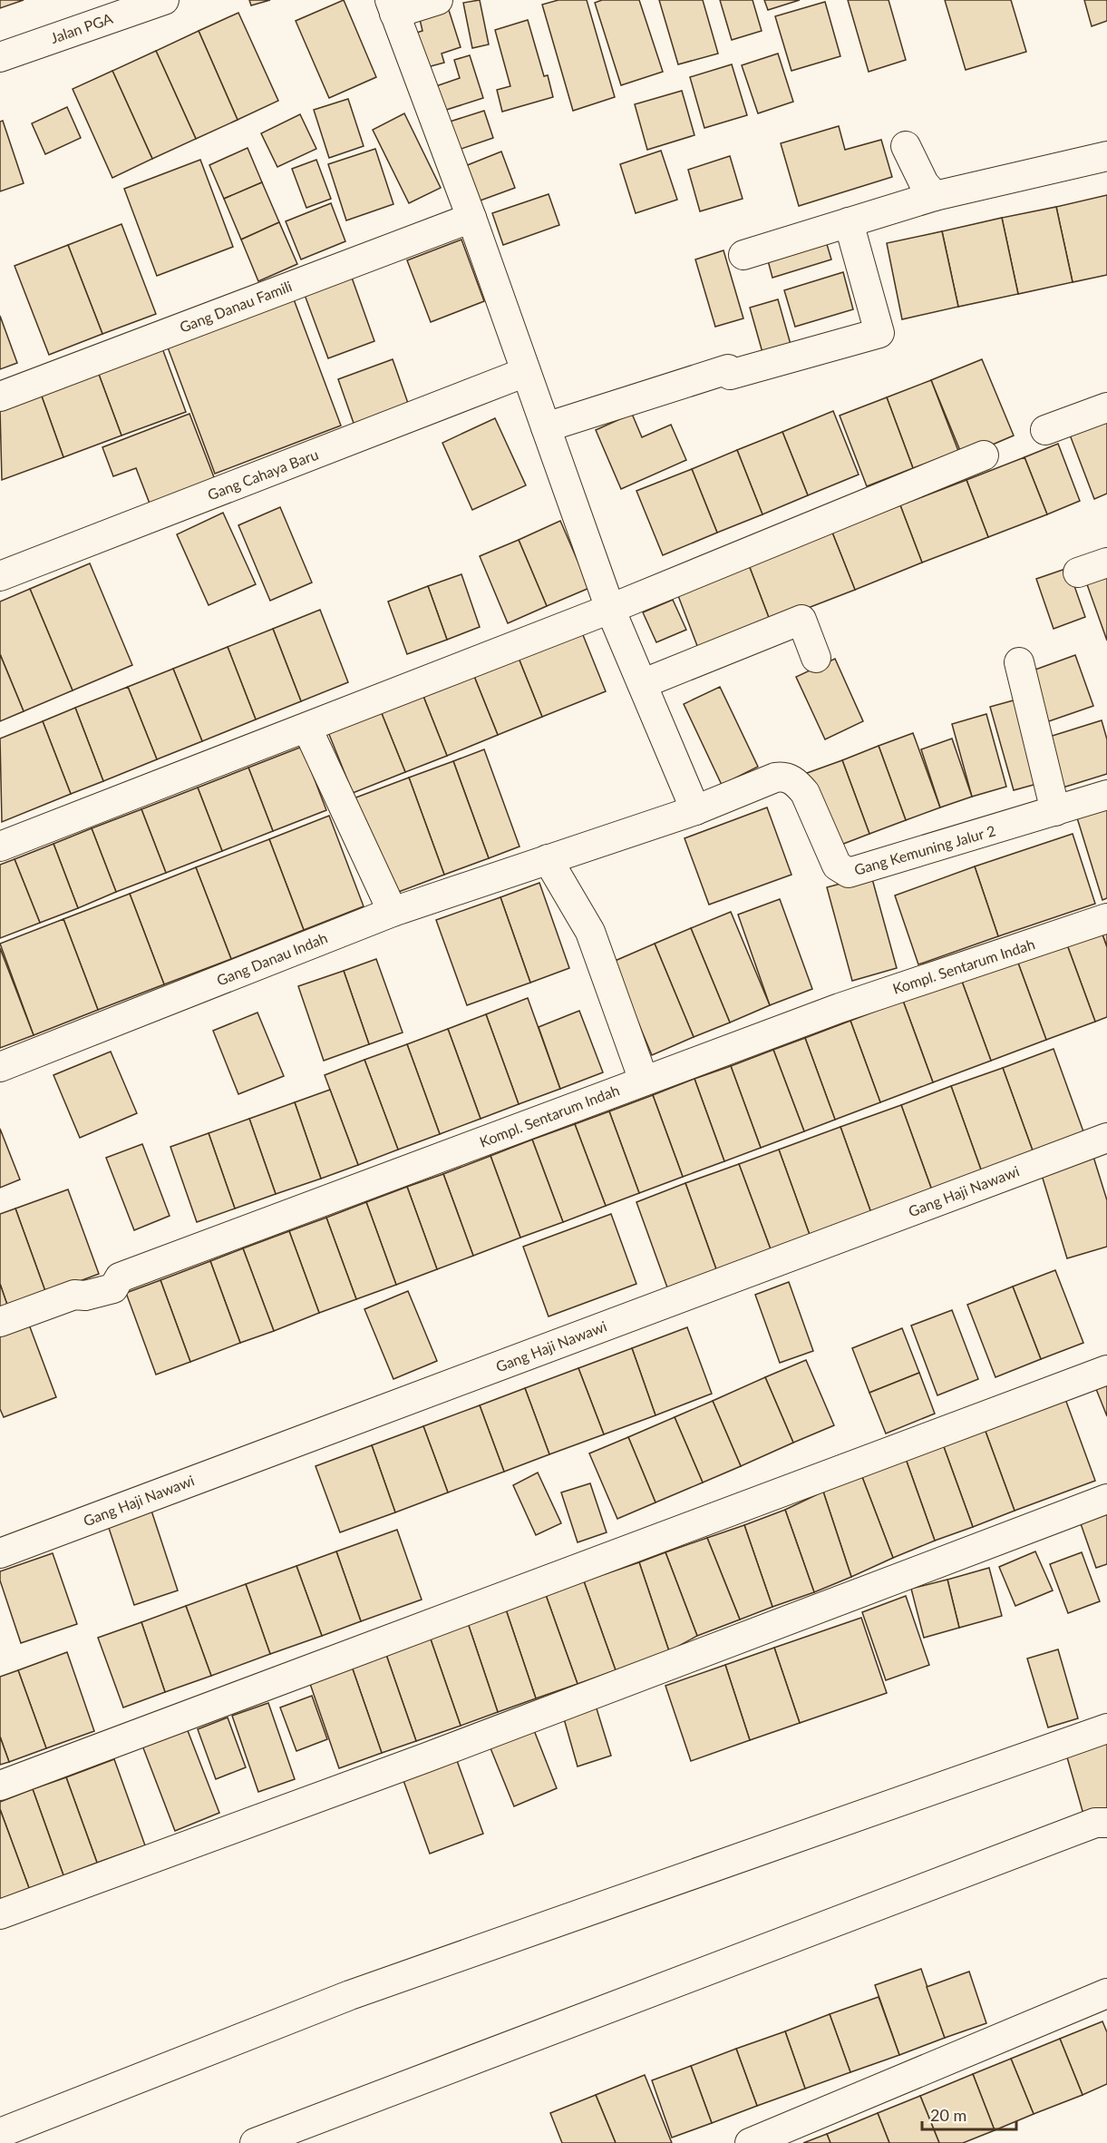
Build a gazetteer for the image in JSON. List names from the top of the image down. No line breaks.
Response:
{"streets":{"street":["Jalan PGA","Gang Danau Famili","Gang Cahaya Baru","Gang Kemuning Jalur 2","Gang Danau Indah","Kompl. Sentarum Indah","Gang Haji Nawawi"]},"crossings":[["Gang Kemuning Jalur 2","Gang Danau Indah"]],"scale_bar":"20 m"}
